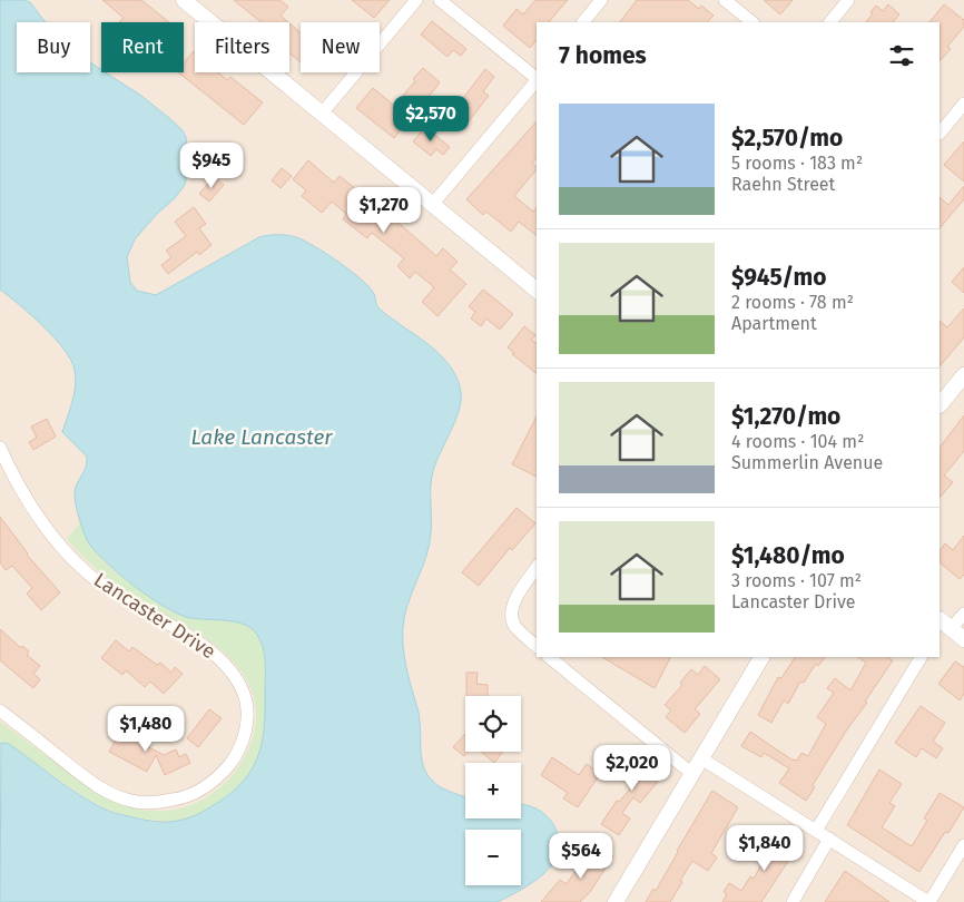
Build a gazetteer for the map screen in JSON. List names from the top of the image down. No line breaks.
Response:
{"streets":{"street":["Lancaster Drive"]},"water":["Lake Lancaster"],"page":{"chip":["Buy","Rent","Filters","New"],"heading":"7 homes","list":[{"name":"$2,570/mo","note":"5 rooms · 183 m² · Raehn Street"},{"name":"$945/mo","note":"2 rooms · 78 m² · Apartment"},{"name":"$1,270/mo","note":"4 rooms · 104 m² · Summerlin Avenue"},{"name":"$1,480/mo","note":"3 rooms · 107 m² · Lancaster Drive"}],"price":["$2,570","$945","$1,270","$1,480","$2,020","$1,840","$564"],"map_buttons":["+","−"]}}
